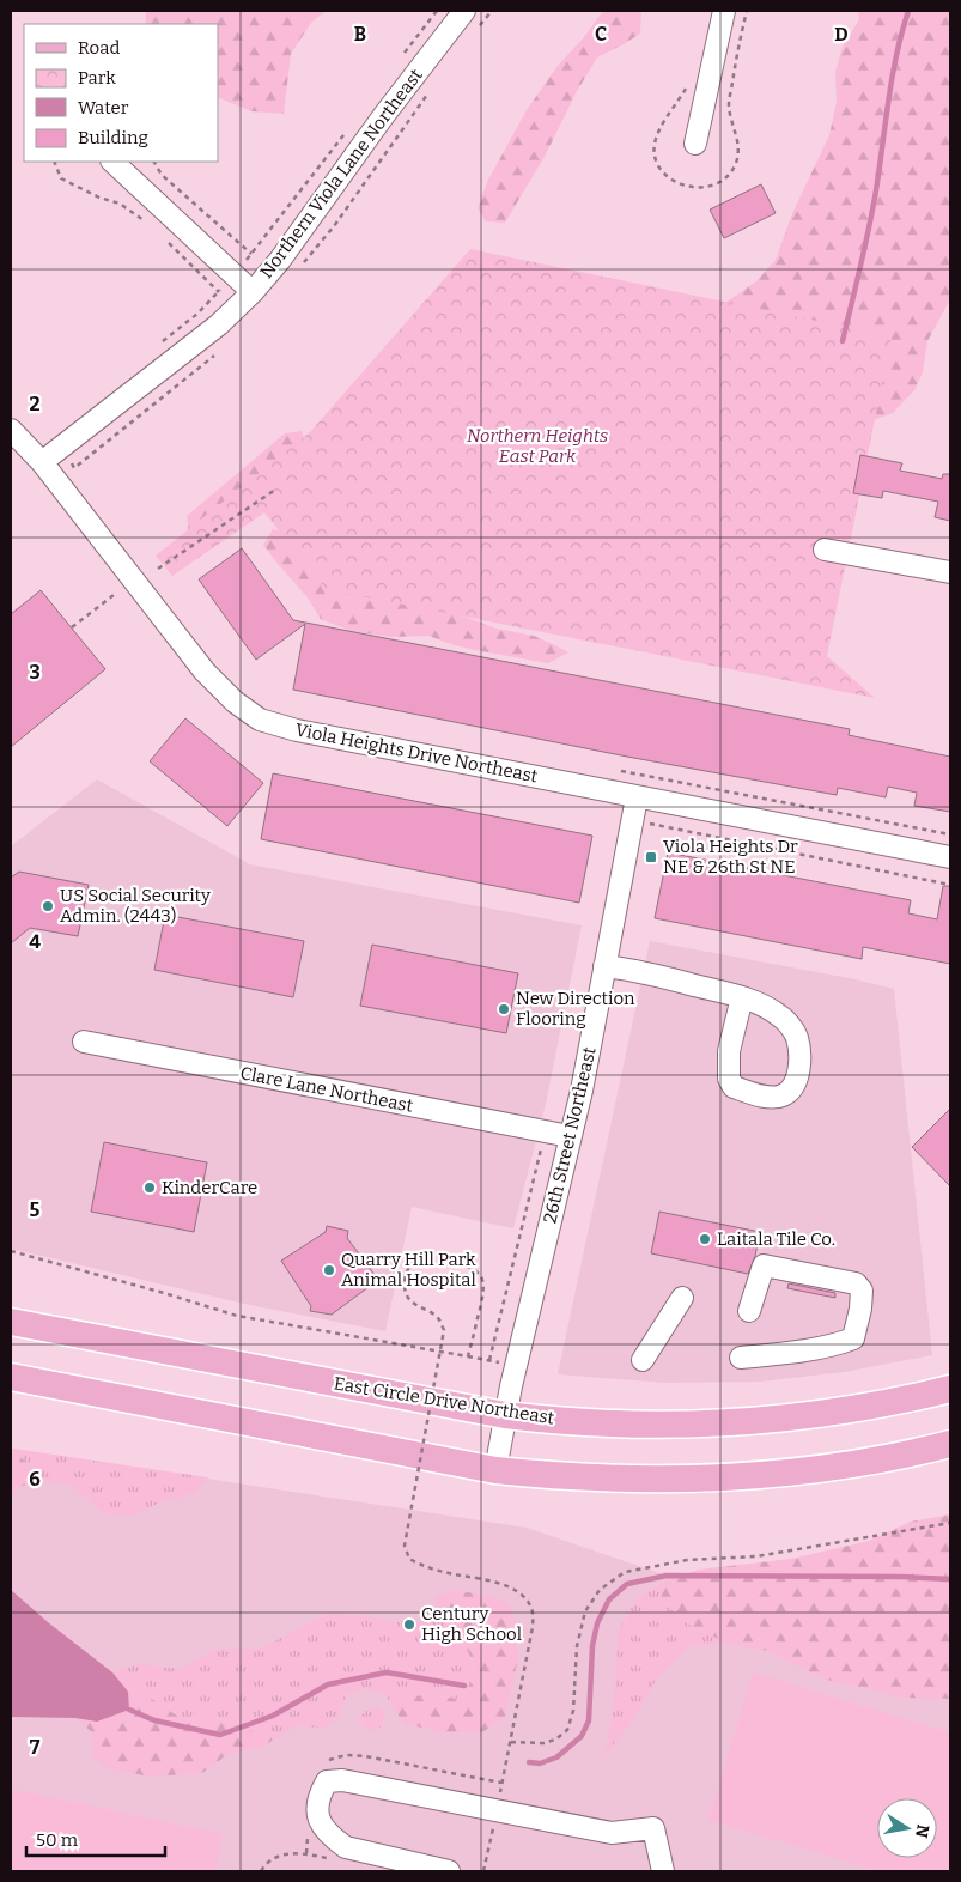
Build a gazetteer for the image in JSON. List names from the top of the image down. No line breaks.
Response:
{"streets":{"main road":["East Circle Drive Northeast"],"street":["Northern Viola Lane Northeast","Viola Heights Drive Northeast","Clare Lane Northeast","26th Street Northeast"]},"crossings":[["Northern Viola Lane Northeast","Viola Heights Drive Northeast"],["Viola Heights Drive Northeast","26th Street Northeast"],["Clare Lane Northeast","26th Street Northeast"],["26th Street Northeast","East Circle Drive Northeast"]],"parks":["Northern Heights East Park"],"places":{"transit":["Viola Heights Dr NE & 26th St NE"],"other":["US Social Security Admin. (2443)","New Direction Flooring","KinderCare","Laitala Tile Co.","Quarry Hill Park Animal Hospital","Century High School"]},"legend":["Road","Park","Water","Building"],"scale_bar":"50 m","north":"right","grid":{"columns":["B","C","D"],"rows":["2","3","4","5","6","7"]}}
